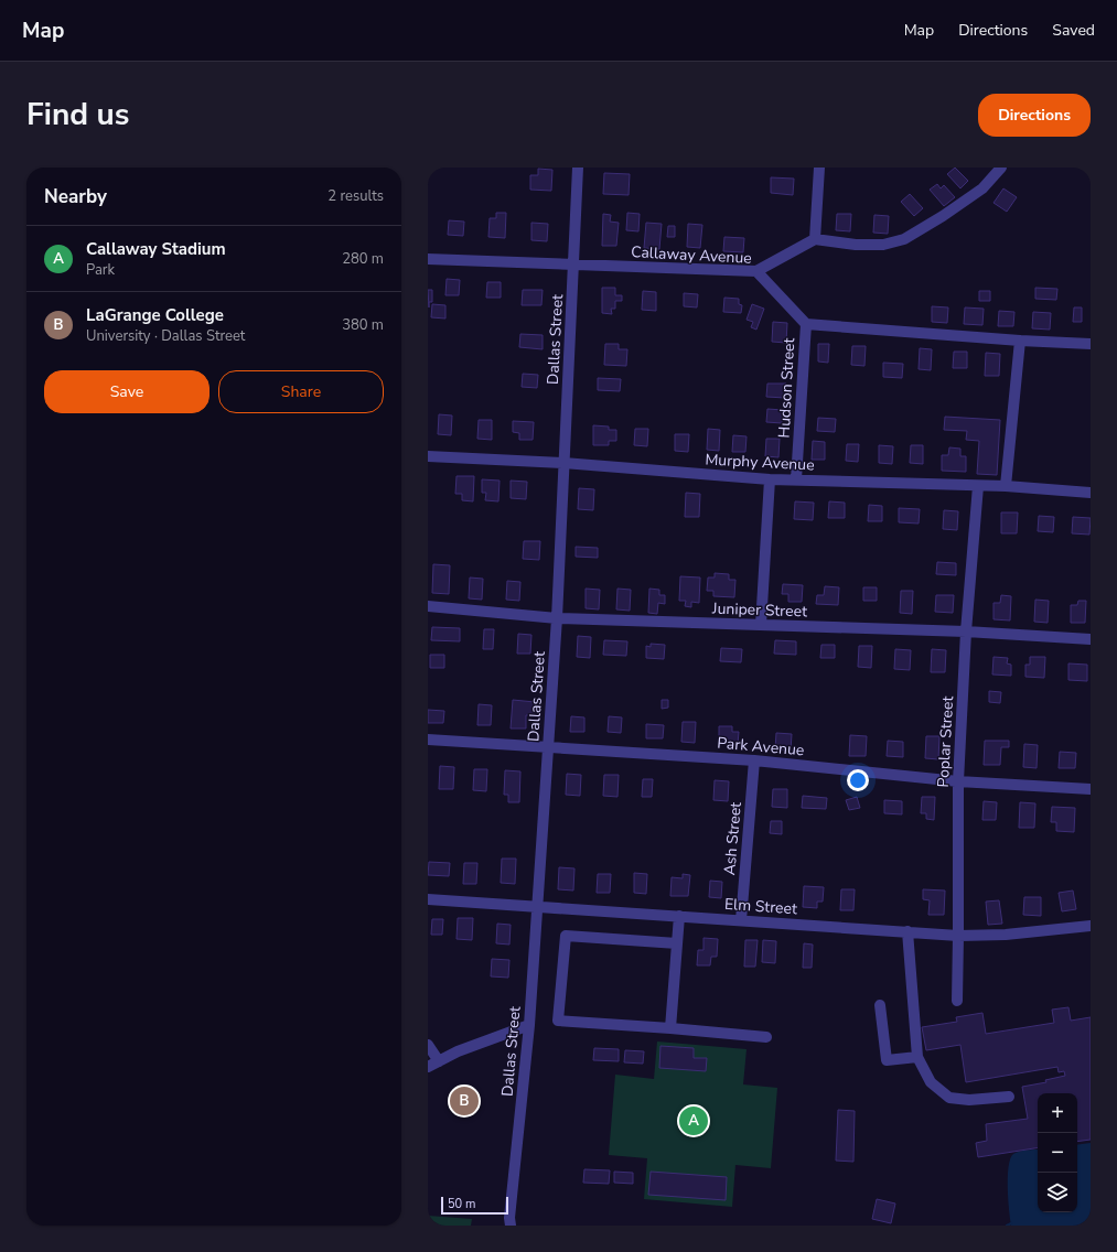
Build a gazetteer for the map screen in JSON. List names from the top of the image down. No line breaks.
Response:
{"streets":{"street":["Callaway Avenue","Dallas Street","Hudson Street","Murphy Avenue","Juniper Street","Poplar Street","Park Avenue","Ash Street","Elm Street"]},"crossings":[["Callaway Avenue","Dallas Street"],["Callaway Avenue","Hudson Street"],["Dallas Street","Murphy Avenue"],["Dallas Street","Juniper Street"],["Dallas Street","Park Avenue"],["Dallas Street","Elm Street"],["Hudson Street","Murphy Avenue"],["Murphy Avenue","Poplar Street"],["Juniper Street","Poplar Street"],["Poplar Street","Park Avenue"],["Poplar Street","Elm Street"],["Park Avenue","Ash Street"],["Ash Street","Elm Street"]],"scale_bar":"50 m","page":{"header":"Map","nav":["Map","Directions","Saved"],"title":"Find us","buttons":["Directions",["Save","Share"]],"heading":["Nearby","2 results"],"list":[{"mark":"A","name":"Callaway Stadium","note":"Park","value":"280 m"},{"mark":"B","name":"LaGrange College","note":"University · Dallas Street","value":"380 m"}],"pins":["B","A"],"map_buttons":["+","−"],"scale":"50 m"}}
